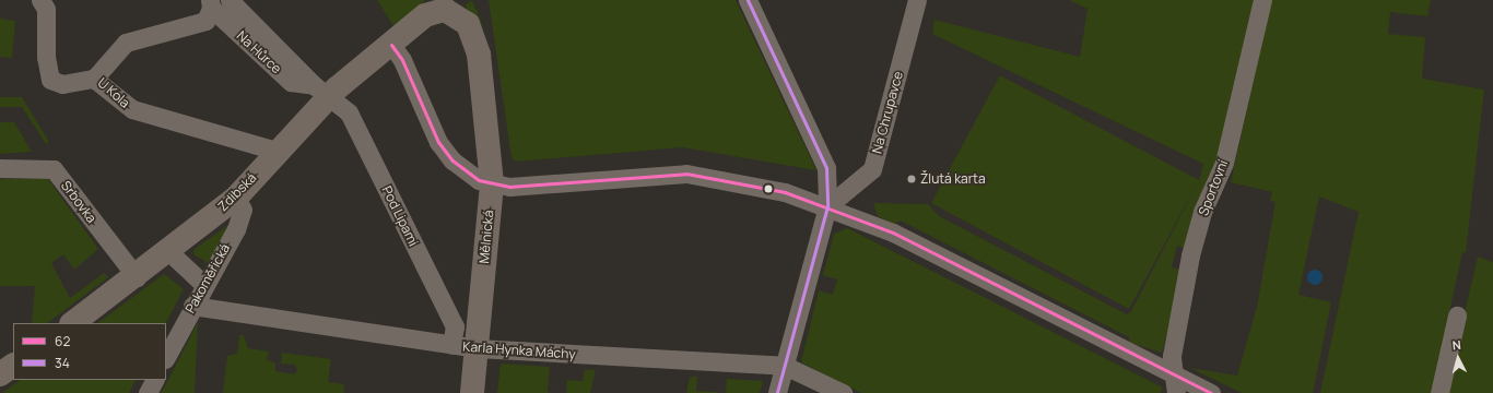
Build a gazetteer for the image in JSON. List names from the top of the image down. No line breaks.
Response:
{"streets":{"main road":["Zdibská","Mělnická"],"street":["Na Hůrce","U Kola","Na Chrupavce","Sportovní","Srbovka","Pod Lipami","Pakoměřická","Karla Hynka Máchy"]},"crossings":[["Na Hůrce","U Kola"],["Na Hůrce","Zdibská"],["Na Hůrce","Pod Lipami"],["U Kola","Zdibská"],["Zdibská","Srbovka"],["Zdibská","Pod Lipami"],["Zdibská","Mělnická"],["Zdibská","Pakoměřická"],["Pod Lipami","Karla Hynka Máchy"],["Mělnická","Karla Hynka Máchy"],["Pakoměřická","Karla Hynka Máchy"]],"places":["Žlutá karta"],"lines":["transit line 34","transit line 62"],"legend":["62","34"],"north":"top"}
